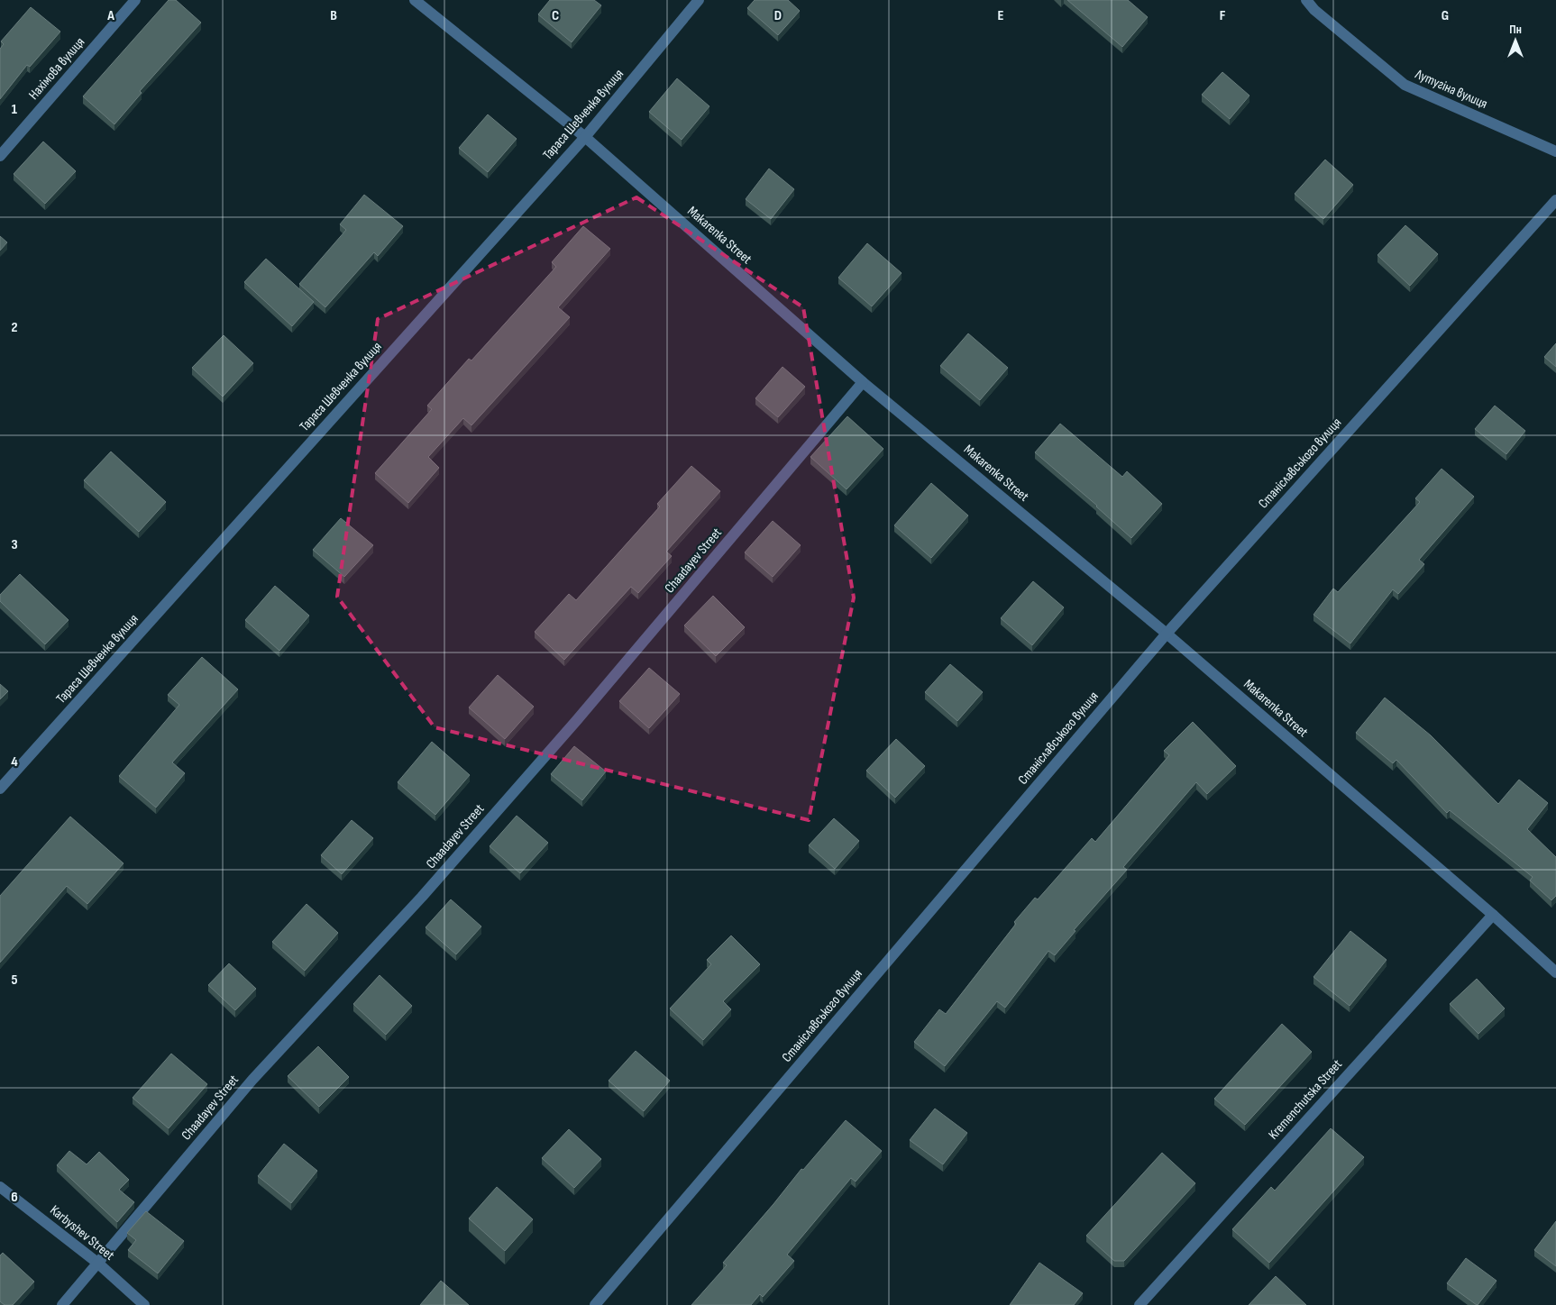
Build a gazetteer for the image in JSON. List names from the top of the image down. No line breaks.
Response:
{"streets":{"street":["Нахімова вулиця","Лутугіна вулиця","Тараса Шевченка вулиця","Makarenka Street","Станіславського вулиця","Chaadayev Street","Kremenchutska Street","Karbyshev Street"]},"crossings":[["Тараса Шевченка вулиця","Makarenka Street"],["Makarenka Street","Станіславського вулиця"],["Makarenka Street","Chaadayev Street"],["Makarenka Street","Kremenchutska Street"],["Chaadayev Street","Karbyshev Street"]],"north":"top","grid":{"columns":["A","B","C","D","E","F","G"],"rows":["1","2","3","4","5","6"]}}
